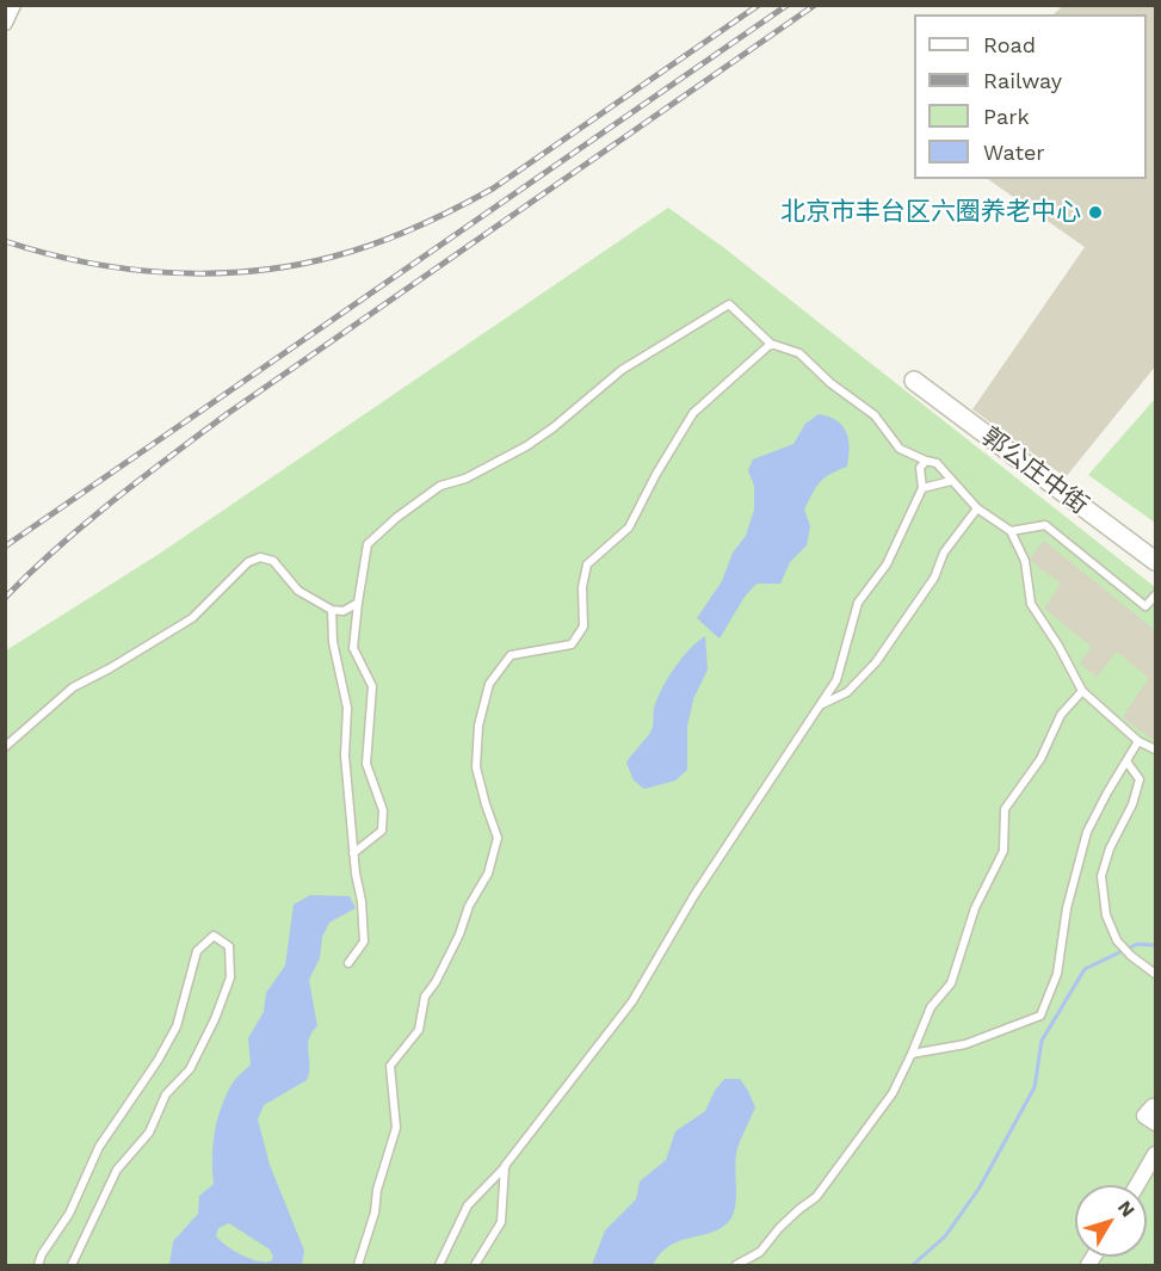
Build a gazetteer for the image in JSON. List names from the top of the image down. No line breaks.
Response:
{"streets":{"street":["郭公庄中街"]},"places":["北京市丰台区六圈养老中心"],"legend":["Road","Railway","Park","Water"],"north":"top right"}
